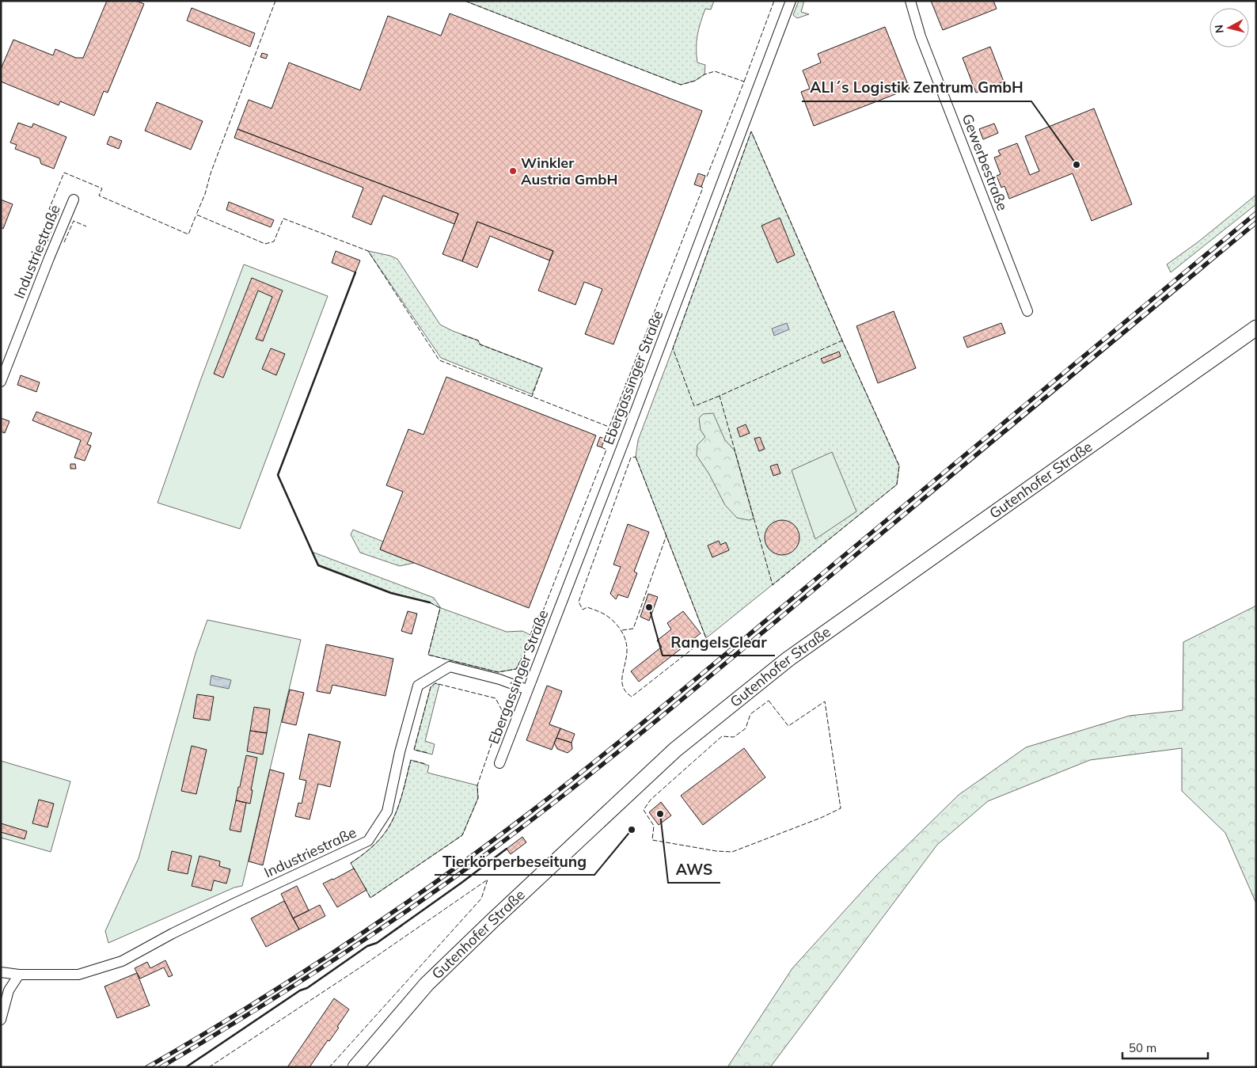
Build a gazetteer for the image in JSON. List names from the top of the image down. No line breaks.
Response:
{"streets":{"street":["Gewerbestraße","Industriestraße","Ebergassinger Straße","Gutenhofer Straße"]},"crossings":[["Industriestraße","Ebergassinger Straße"]],"places":["ALI´s Logistik Zentrum GmbH","Winkler Austria GmbH","RangeIsClear","AWS","Tierkörperbeseitung"],"scale_bar":"50 m","north":"left"}
